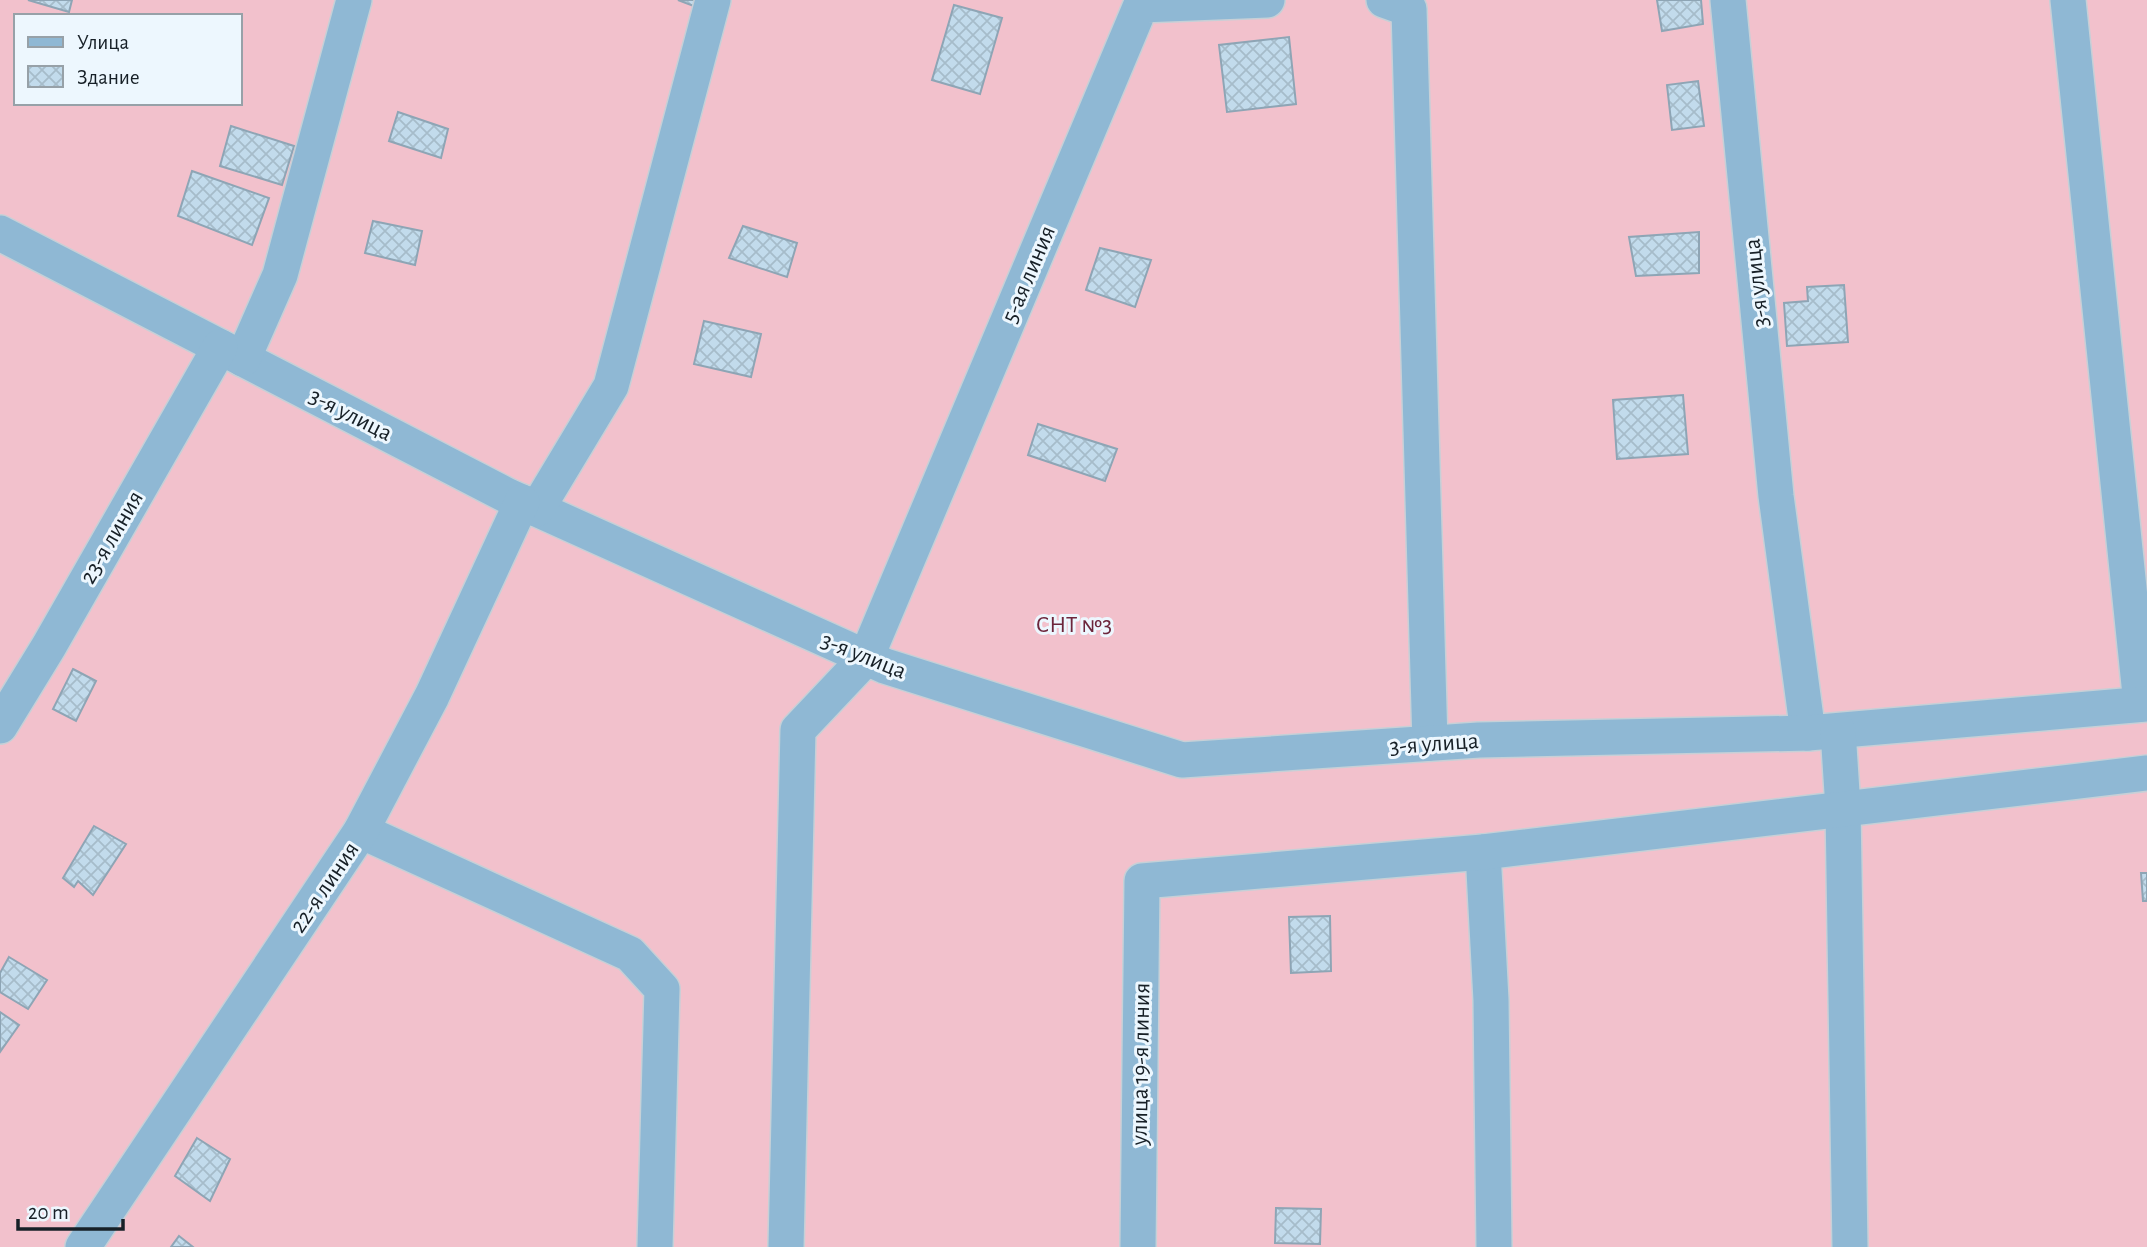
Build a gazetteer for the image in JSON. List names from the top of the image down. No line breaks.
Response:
{"streets":{"street":["5-ая линия","3-я улица","23-я линия","22-я линия","улица 19-я линия"]},"crossings":[["5-ая линия","3-я улица"],["3-я улица","23-я линия"],["3-я улица","22-я линия"]],"parks":["СНТ №3"],"legend":["Улица","Здание"],"scale_bar":"20 m"}
